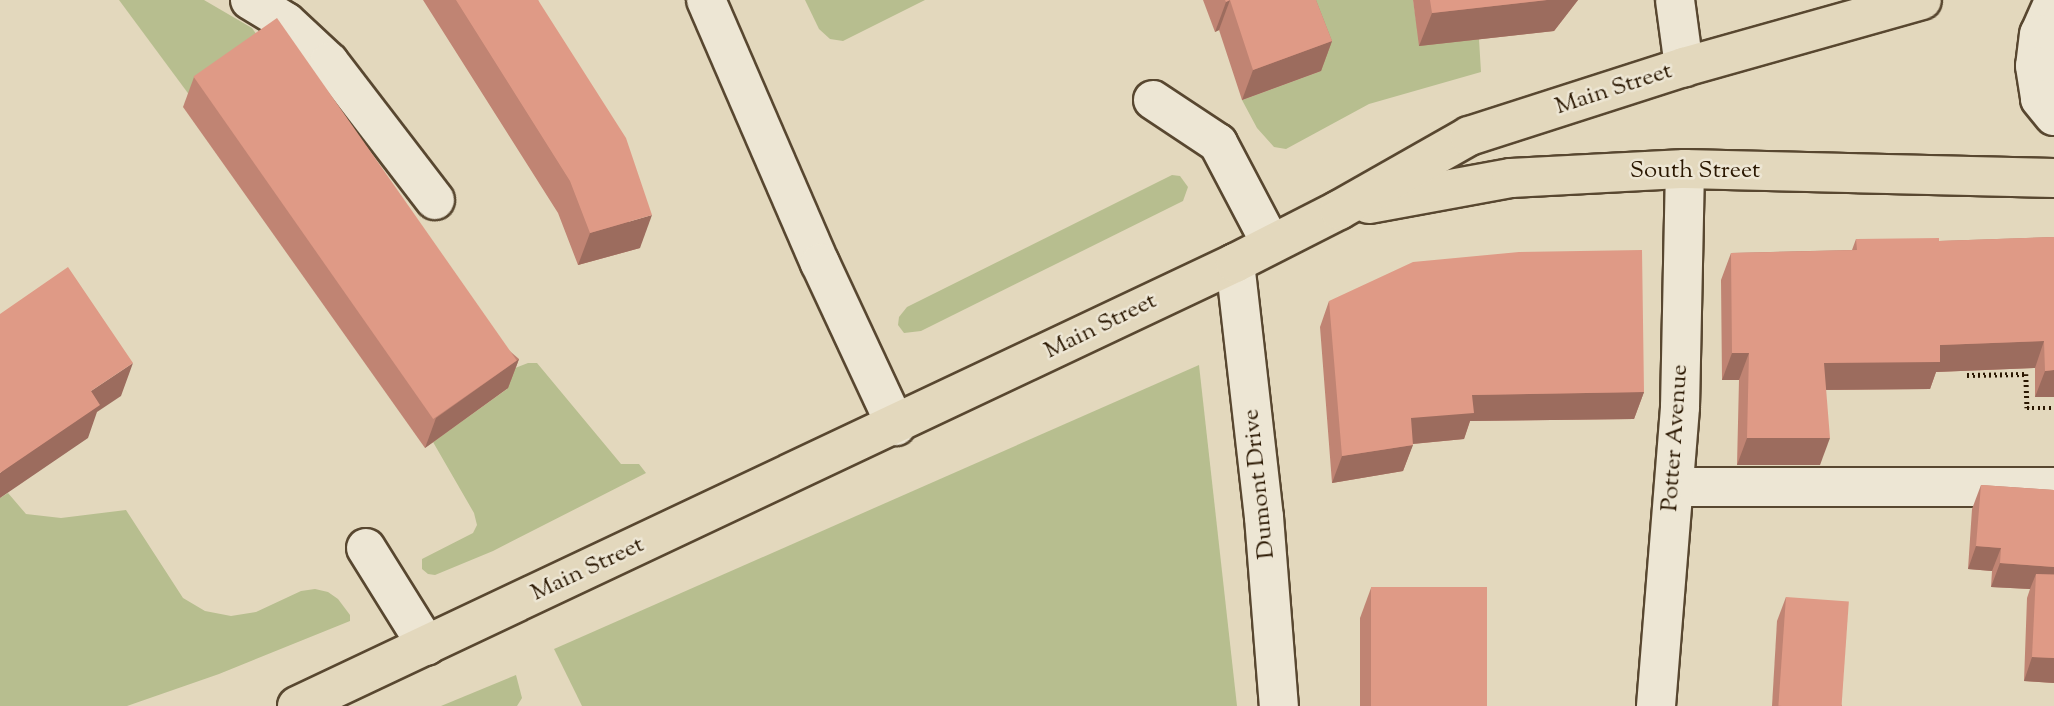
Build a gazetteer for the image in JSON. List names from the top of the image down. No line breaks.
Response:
{"streets":{"main road":["Main Street","South Street"],"street":["Potter Avenue","Dumont Drive"]},"crossings":[["Main Street","South Street"],["Main Street","Dumont Drive"],["South Street","Potter Avenue"]]}
